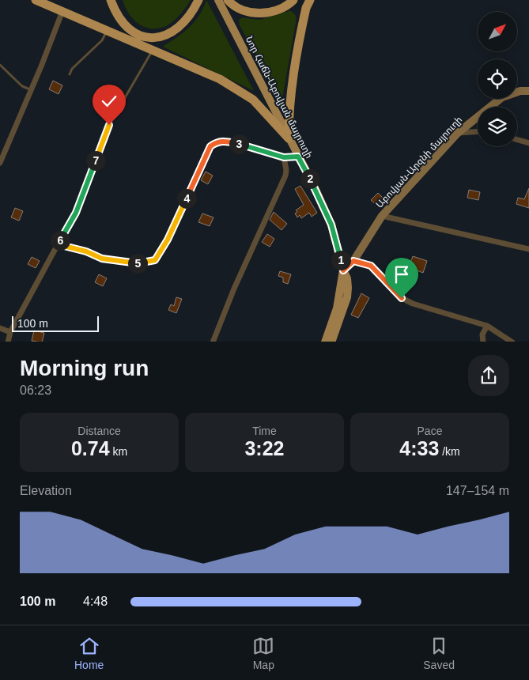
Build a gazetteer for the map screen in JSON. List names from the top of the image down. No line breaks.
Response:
{"streets":{"main road":["Նոր Հաճն-Աբովյան մայրուղի","Աբովյան-Արզնի մայրուղի"]},"crossings":[["Նոր Հաճն-Աբովյան մայրուղի","Աբովյան-Արզնի մայրուղի"]],"scale_bar":"100 m","north":"top right","page":{"pins":["3","7","2","4","6","1","5"],"scale":"100 m","heading":["Morning run","06:23"],"stats":[["Distance","0.74 km"],["Time","3:22"],["Pace","4:33 /km"]],"chart":["Elevation","147–154 m"],"list":[{"name":"100 m","note":"4:48"}],"tabs":["Home","Map","Saved"]}}
